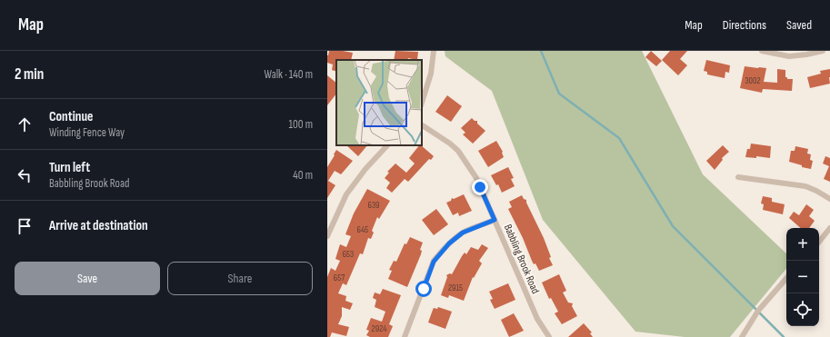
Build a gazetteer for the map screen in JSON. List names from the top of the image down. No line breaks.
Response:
{"streets":{"street":["Babbling Brook Road"]},"house_numbers":["3002","639","645","653","657","2915","2924"],"page":{"header":"Map","nav":["Map","Directions","Saved"],"heading":["2 min","Walk · 140 m"],"list":[["Continue","Winding Fence Way","100 m"],["Turn left","Babbling Brook Road","40 m"],"Arrive at destination"],"map_buttons":["+","−"],"buttons":["Save","Share"]}}
